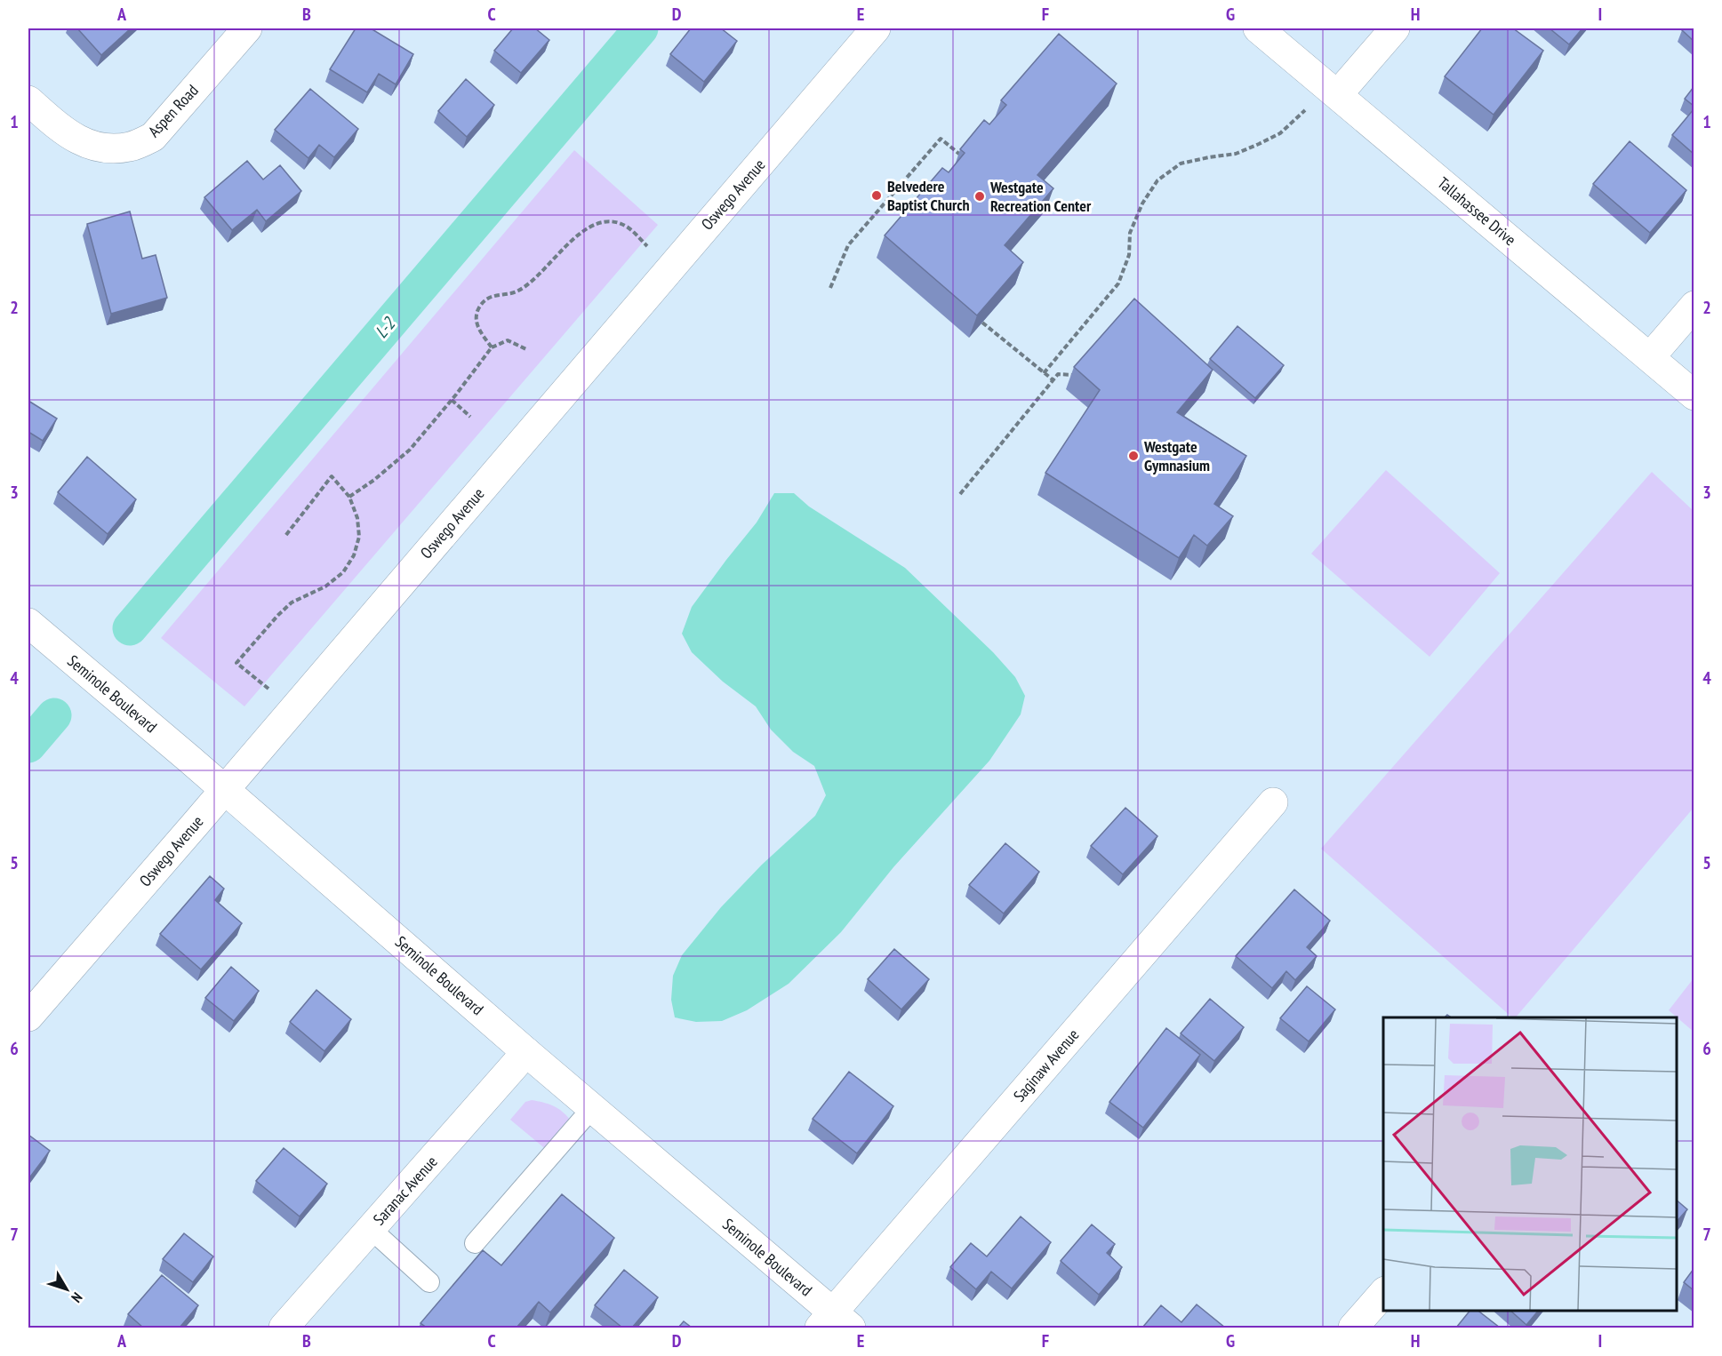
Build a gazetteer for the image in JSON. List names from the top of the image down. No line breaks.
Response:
{"streets":{"street":["Aspen Road","Oswego Avenue","Tallahassee Drive","Seminole Boulevard","Saginaw Avenue","Saranac Avenue"]},"crossings":[["Oswego Avenue","Seminole Boulevard"],["Seminole Boulevard","Saginaw Avenue"],["Seminole Boulevard","Saranac Avenue"]],"water":["L-2"],"places":["Belvedere Baptist Church","Westgate Recreation Center","Westgate Gymnasium"],"north":"bottom right","grid":{"columns":["A","B","C","D","E","F","G","H","I"],"rows":["1","2","3","4","5","6","7"]}}
